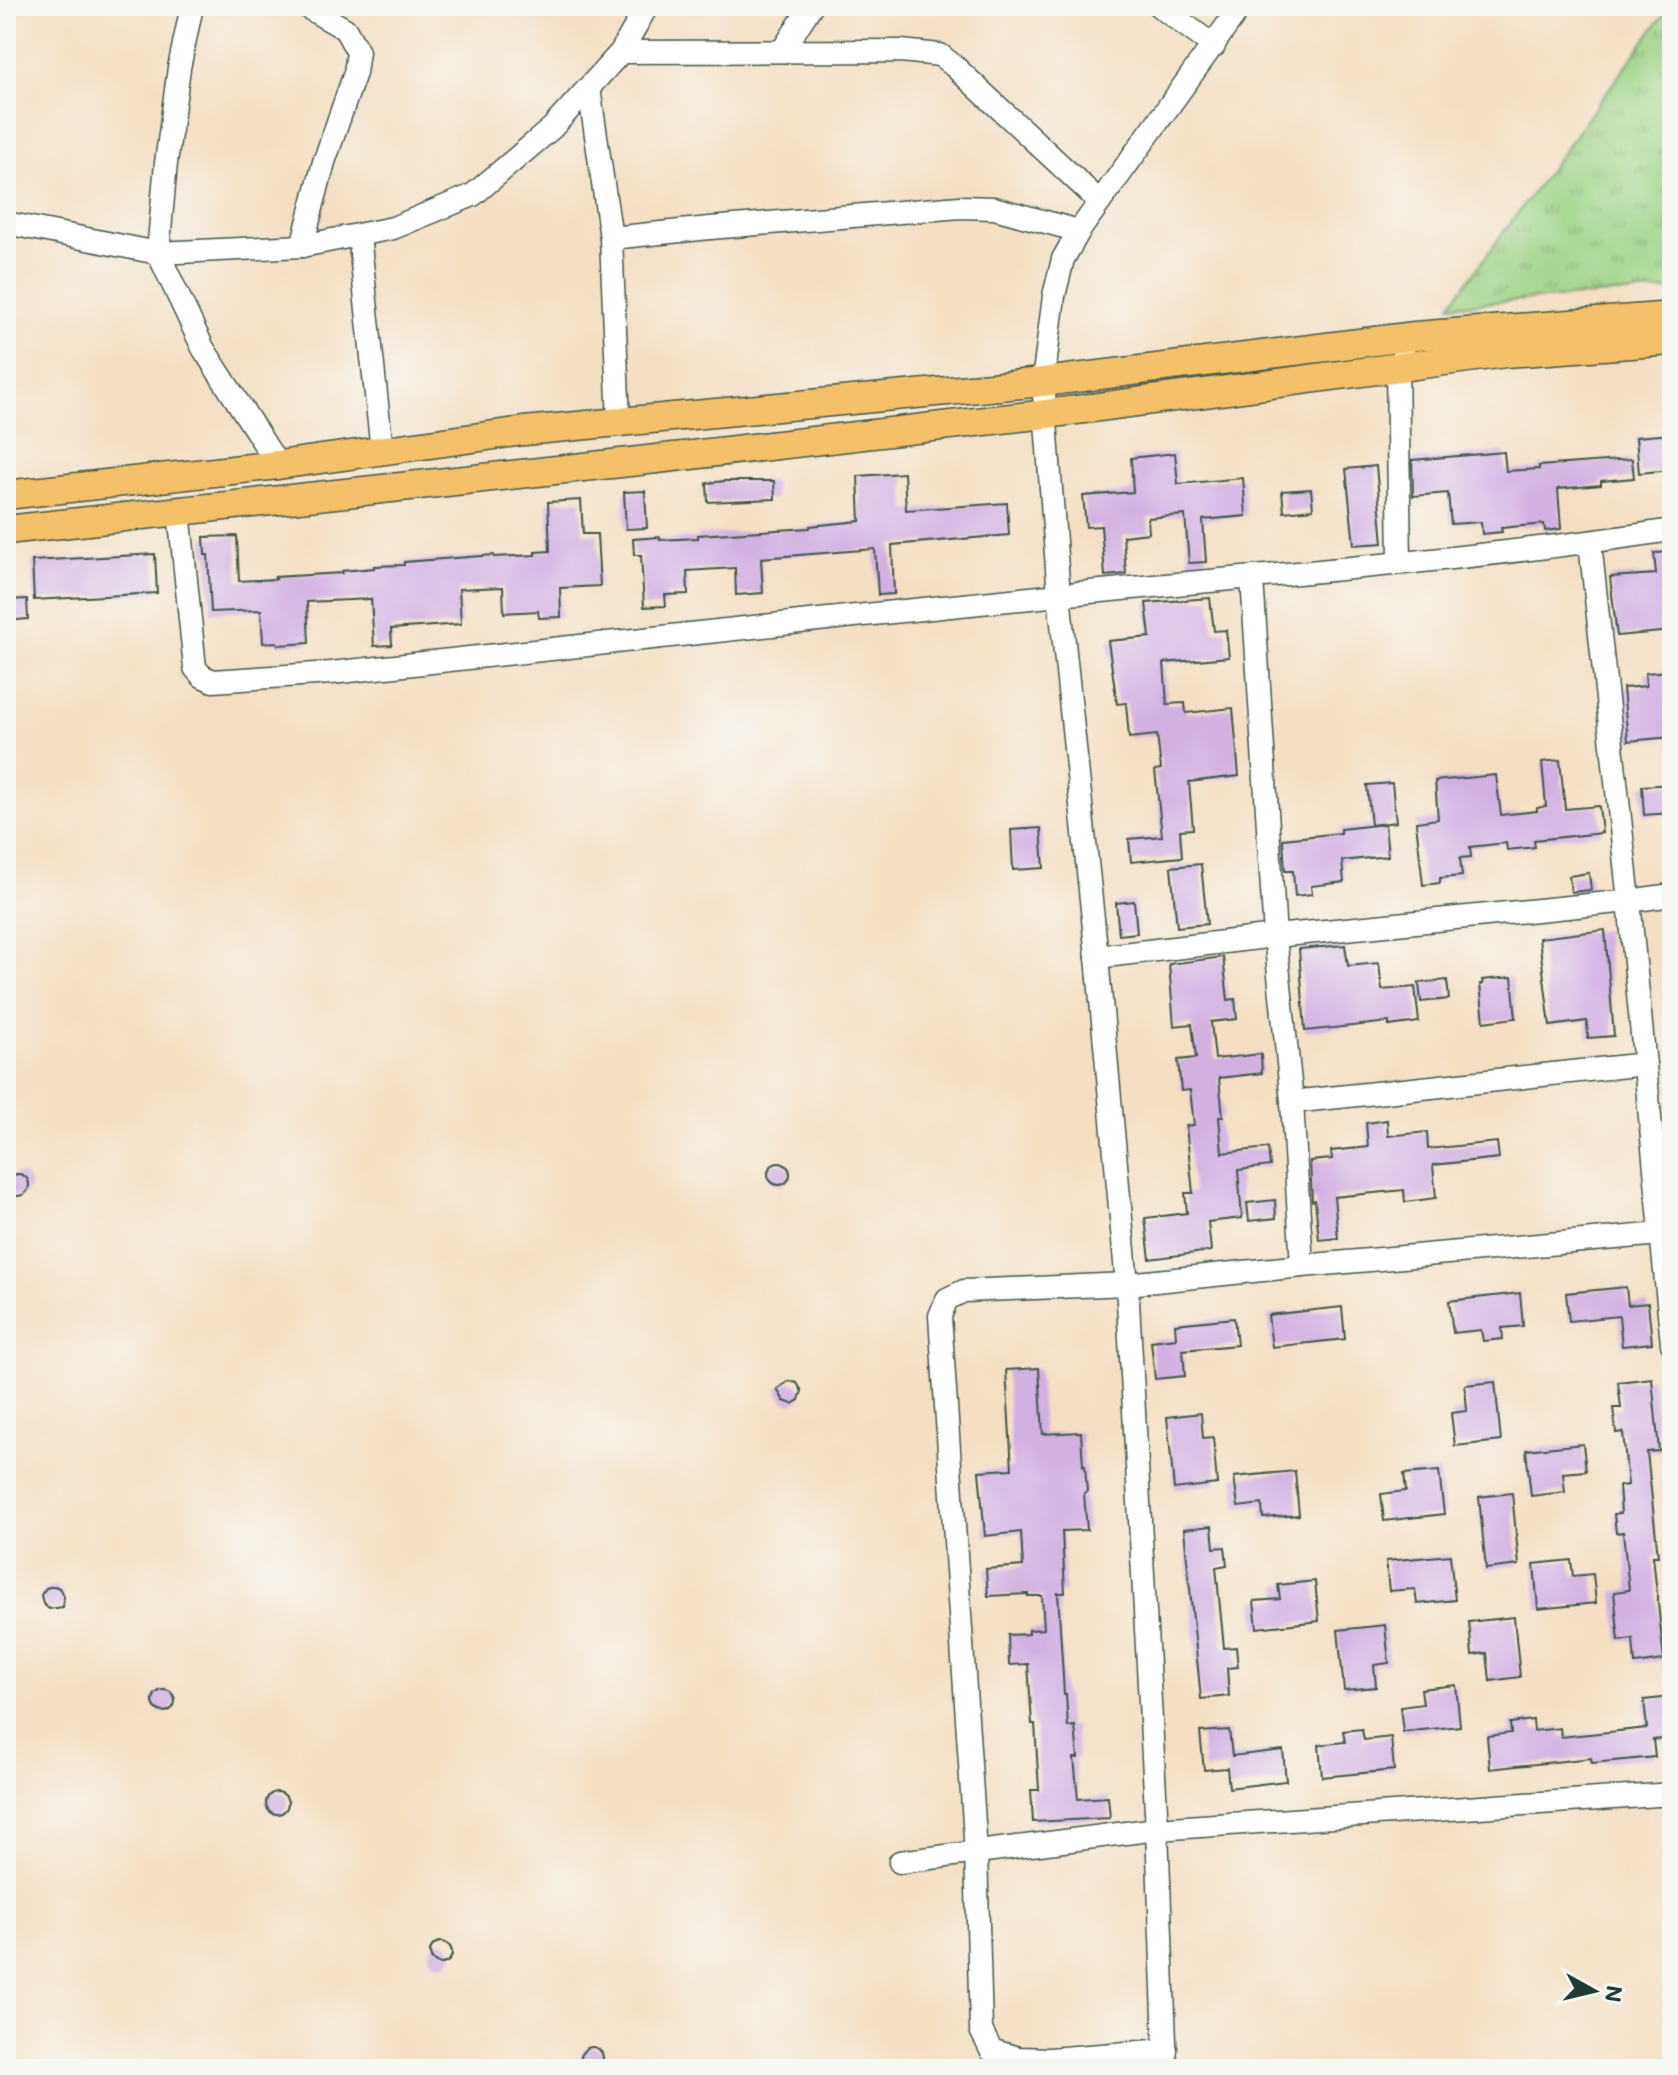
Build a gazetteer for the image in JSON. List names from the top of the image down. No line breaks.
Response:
{"north":"right"}
